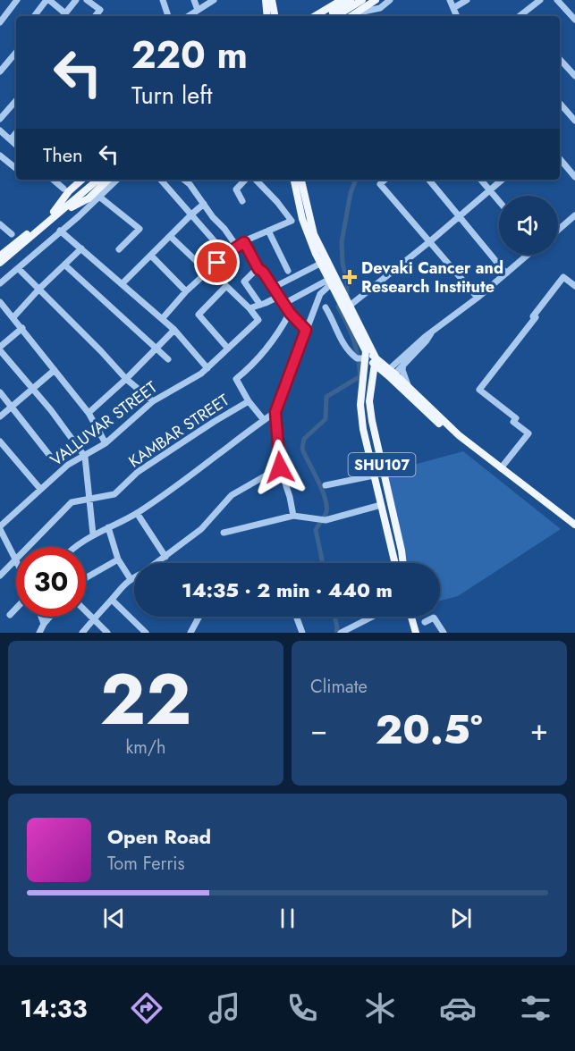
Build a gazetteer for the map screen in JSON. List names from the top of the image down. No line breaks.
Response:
{"streets":{"main road":["SHU107"],"street":["VALLUVAR STREET","KAMBAR STREET"]},"places":{"health":["Devaki Cancer and Research Institute"]},"page":{"turn":["220 m","Turn left"],"then":"Then","limit":"30","trip":"14:35 · 2 min · 440 m","tile":[["22","km/h"],"Climate"],"heat":["−","20.5°","+"],"song":["Open Road","Tom Ferris"],"tabs":"14:33"}}
